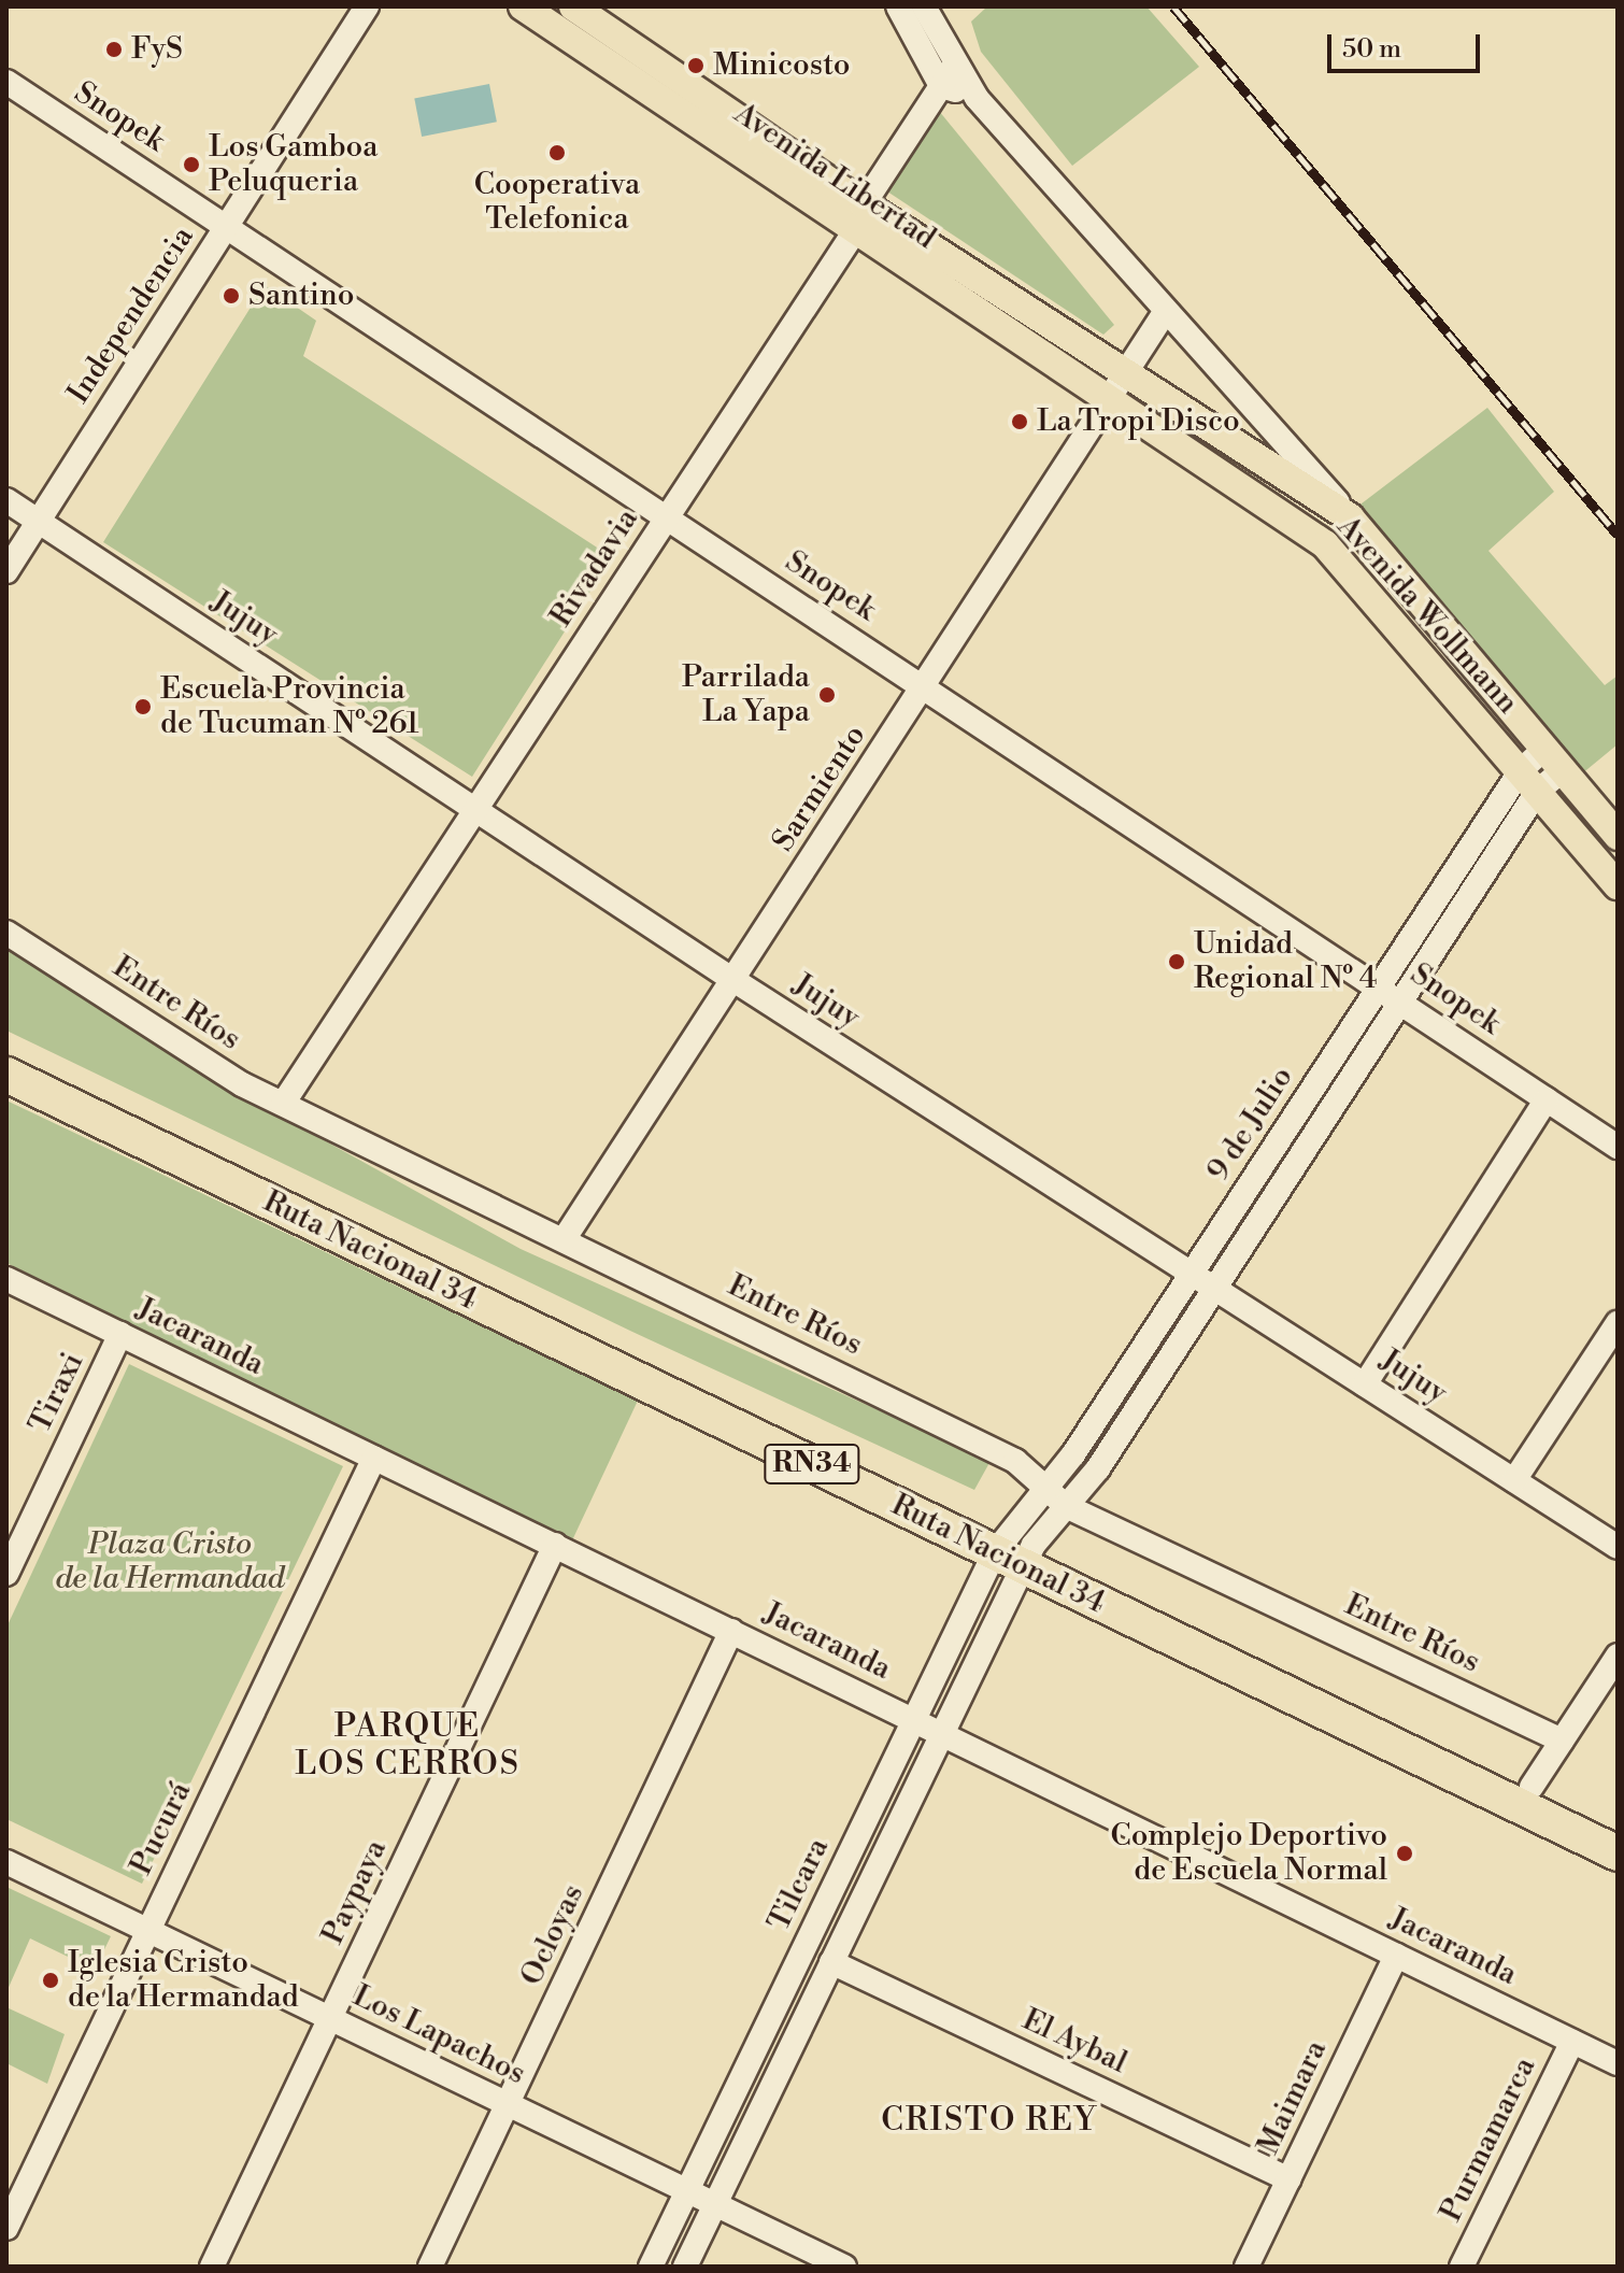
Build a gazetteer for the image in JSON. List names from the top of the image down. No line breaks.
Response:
{"streets":{"highway":["Ruta Nacional 34","RN34"],"main road":["Avenida Libertad","Avenida Wollmann"],"street":["Snopek","Independencia","Rivadavia","Jujuy","Sarmiento","Entre Ríos","9 de Julio","Jacaranda","Tiraxi","Pucurá","Tilcara","Paypaya","Ocloyas","Los Lapachos","El Aybal","Maimara","Purmamarca"]},"crossings":[["Snopek","Independencia"],["Snopek","Rivadavia"],["Snopek","Sarmiento"],["Snopek","9 de Julio"],["Avenida Libertad","Rivadavia"],["Avenida Libertad","Avenida Wollmann"],["Avenida Libertad","Sarmiento"],["Independencia","Jujuy"],["Rivadavia","Avenida Wollmann"],["Rivadavia","Jujuy"],["Rivadavia","Entre Ríos"],["Avenida Wollmann","Sarmiento"],["Avenida Wollmann","9 de Julio"],["Jujuy","Sarmiento"],["Jujuy","9 de Julio"],["Sarmiento","Entre Ríos"],["Entre Ríos","9 de Julio"],["9 de Julio","Ruta Nacional 34"],["9 de Julio","Tilcara"],["Ruta Nacional 34","Tilcara"],["Jacaranda","Tiraxi"],["Jacaranda","Pucurá"],["Jacaranda","Tilcara"],["Jacaranda","Paypaya"],["Jacaranda","Ocloyas"],["Jacaranda","Maimara"],["Jacaranda","Purmamarca"],["Pucurá","Los Lapachos"],["Tilcara","Los Lapachos"],["Tilcara","El Aybal"],["Paypaya","Los Lapachos"],["Ocloyas","Los Lapachos"],["El Aybal","Maimara"]],"districts":["PARQUE LOS CERROS","CRISTO REY"],"parks":["Plaza Cristo de la Hermandad"],"places":["FyS","Minicosto","Cooperativa Telefonica","Los Gamboa Peluqueria","Santino","La Tropi Disco","Parrilada La Yapa","Escuela Provincia de Tucuman Nº 261","Unidad Regional Nº 4","Complejo Deportivo de Escuela Normal","Iglesia Cristo de la Hermandad"],"scale_bar":"50 m"}
